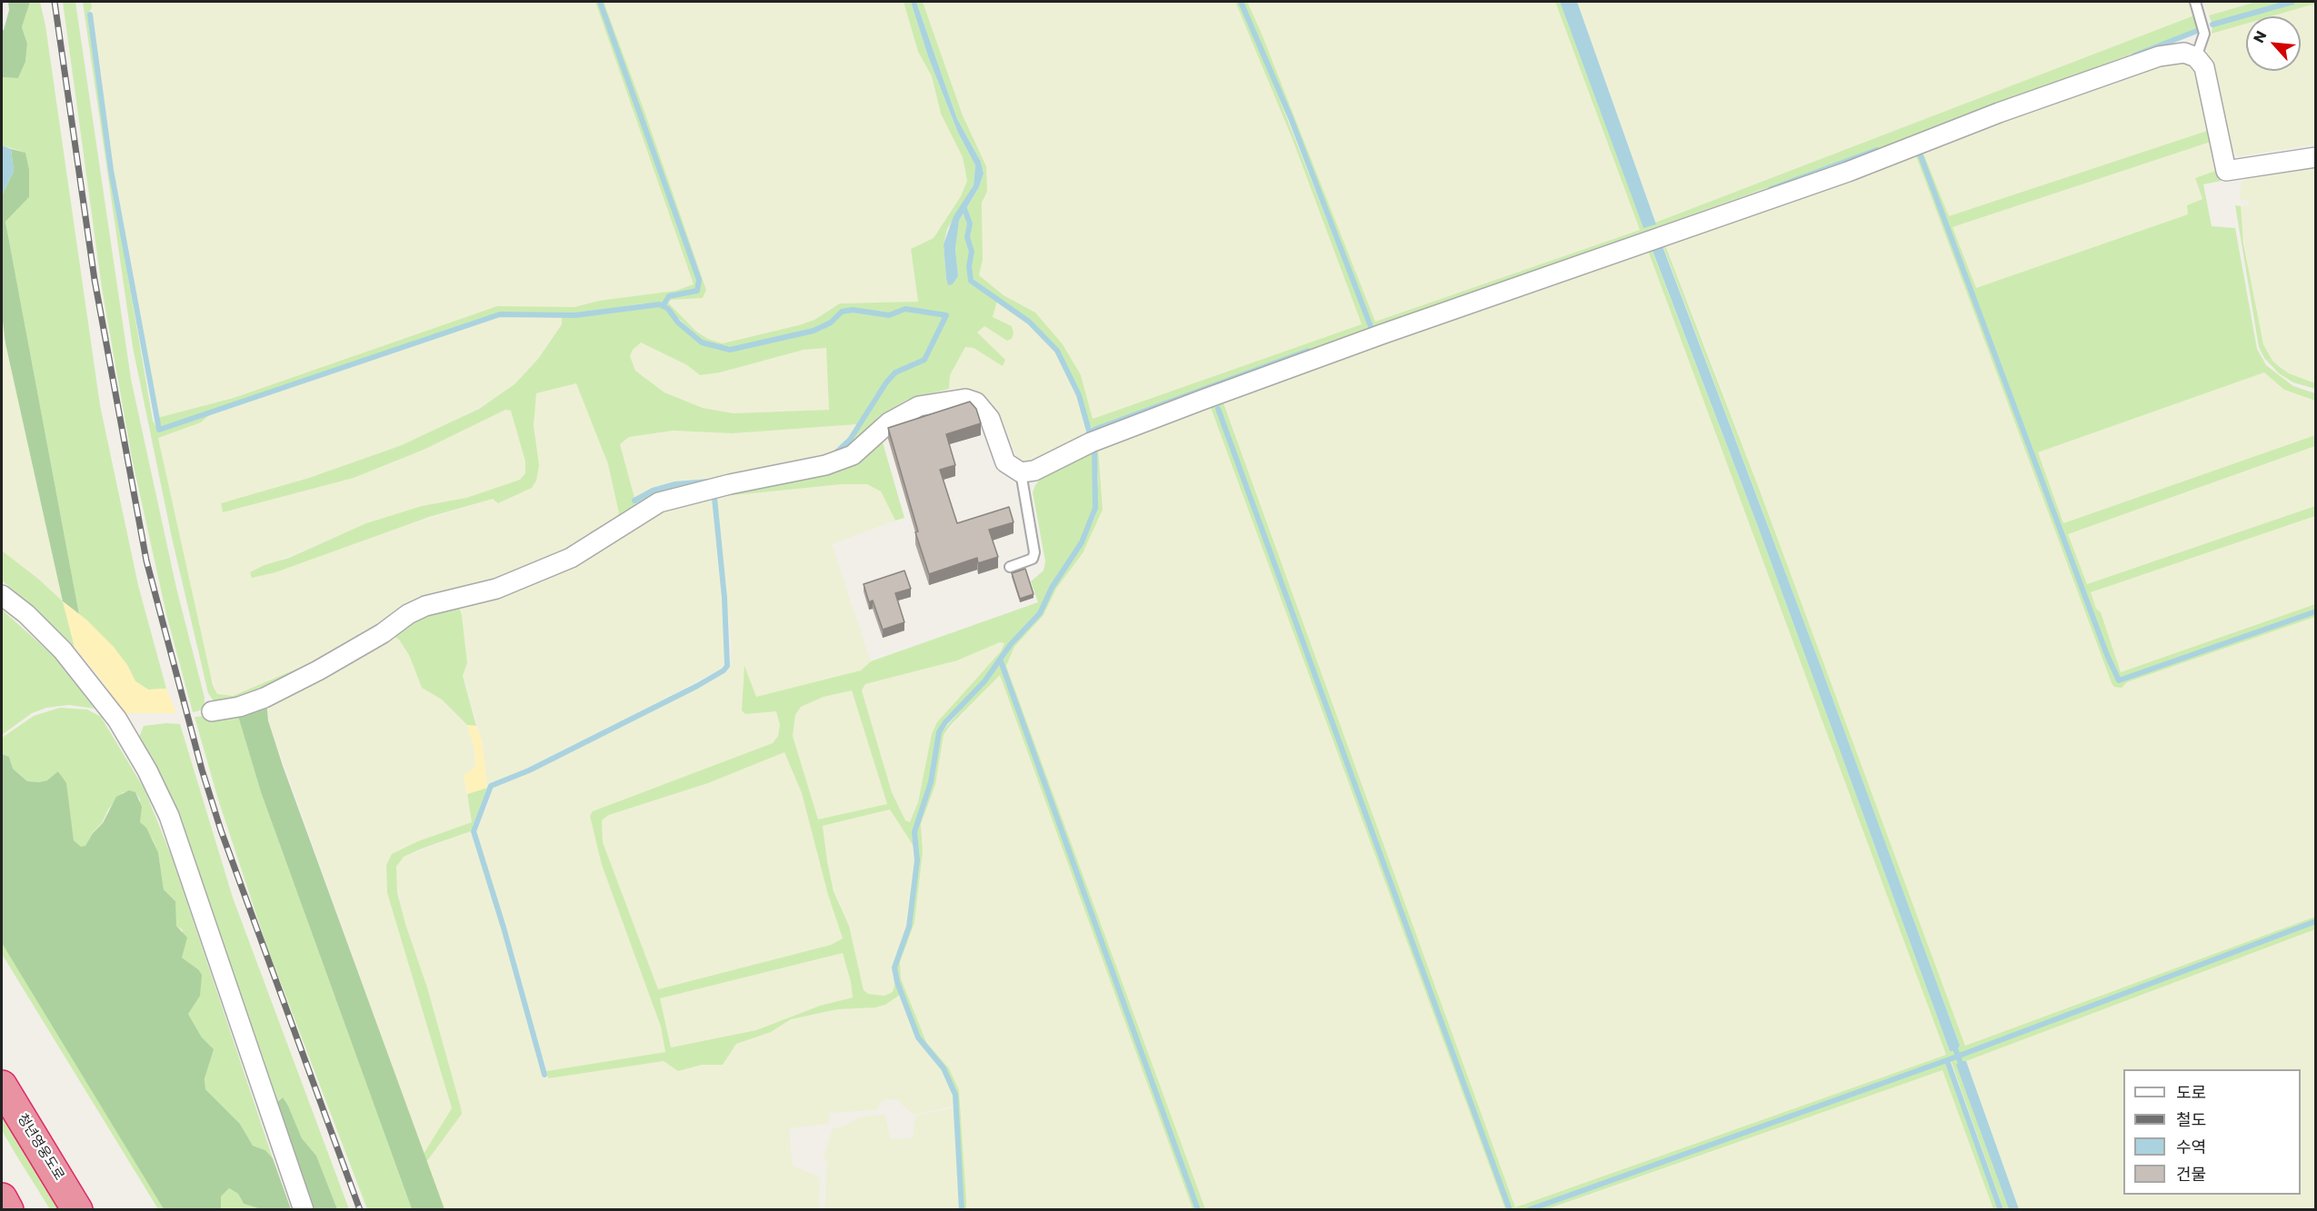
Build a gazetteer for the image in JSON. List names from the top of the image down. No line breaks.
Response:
{"streets":{"highway":["청년영웅도로"]},"legend":["도로","철도","수역","건물"],"north":"top left"}
